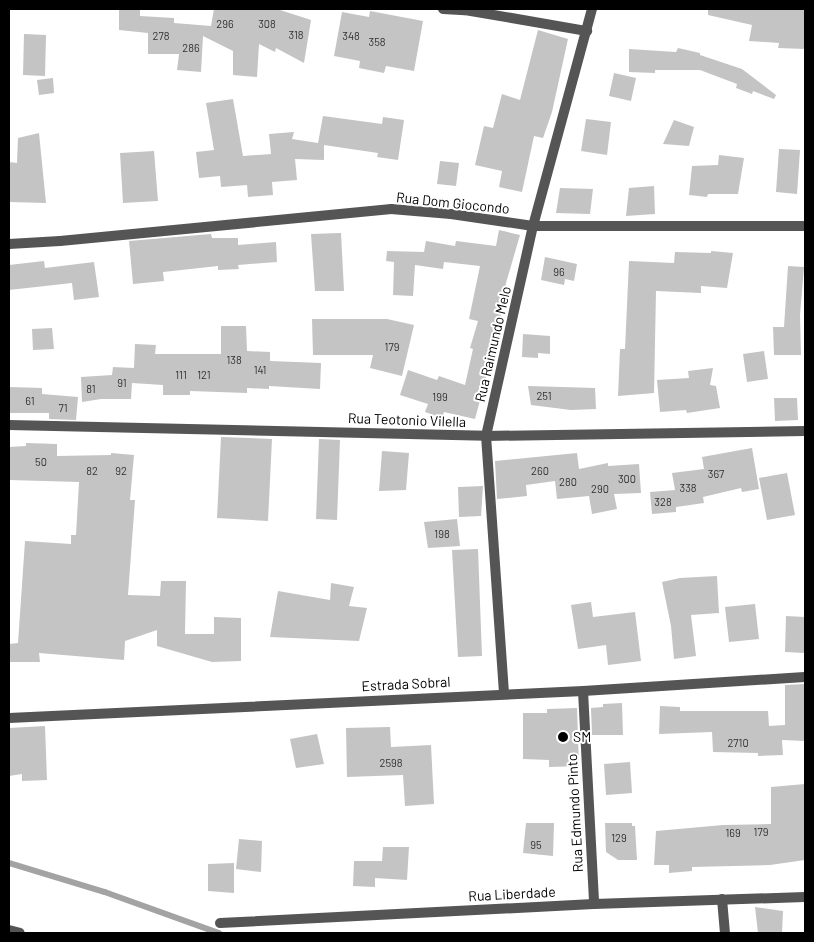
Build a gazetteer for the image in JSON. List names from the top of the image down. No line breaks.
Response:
{"streets":{"street":["Rua Dom Giocondo","Rua Raimundo Melo","Rua Teotonio Vilella","Estrada Sobral","Rua Edmundo Pinto","Rua Liberdade"]},"crossings":[["Rua Dom Giocondo","Rua Raimundo Melo"],["Rua Raimundo Melo","Rua Teotonio Vilella"],["Rua Raimundo Melo","Estrada Sobral"],["Estrada Sobral","Rua Edmundo Pinto"],["Rua Edmundo Pinto","Rua Liberdade"]],"places":["SM"],"house_numbers":["296","308","318","278","348","358","286","96","179","138","141","111","121","91","81","251","199","61","71","50","82","92","260","367","300","280","338","290","328","198","2710","2598","179","169","129","95"]}
